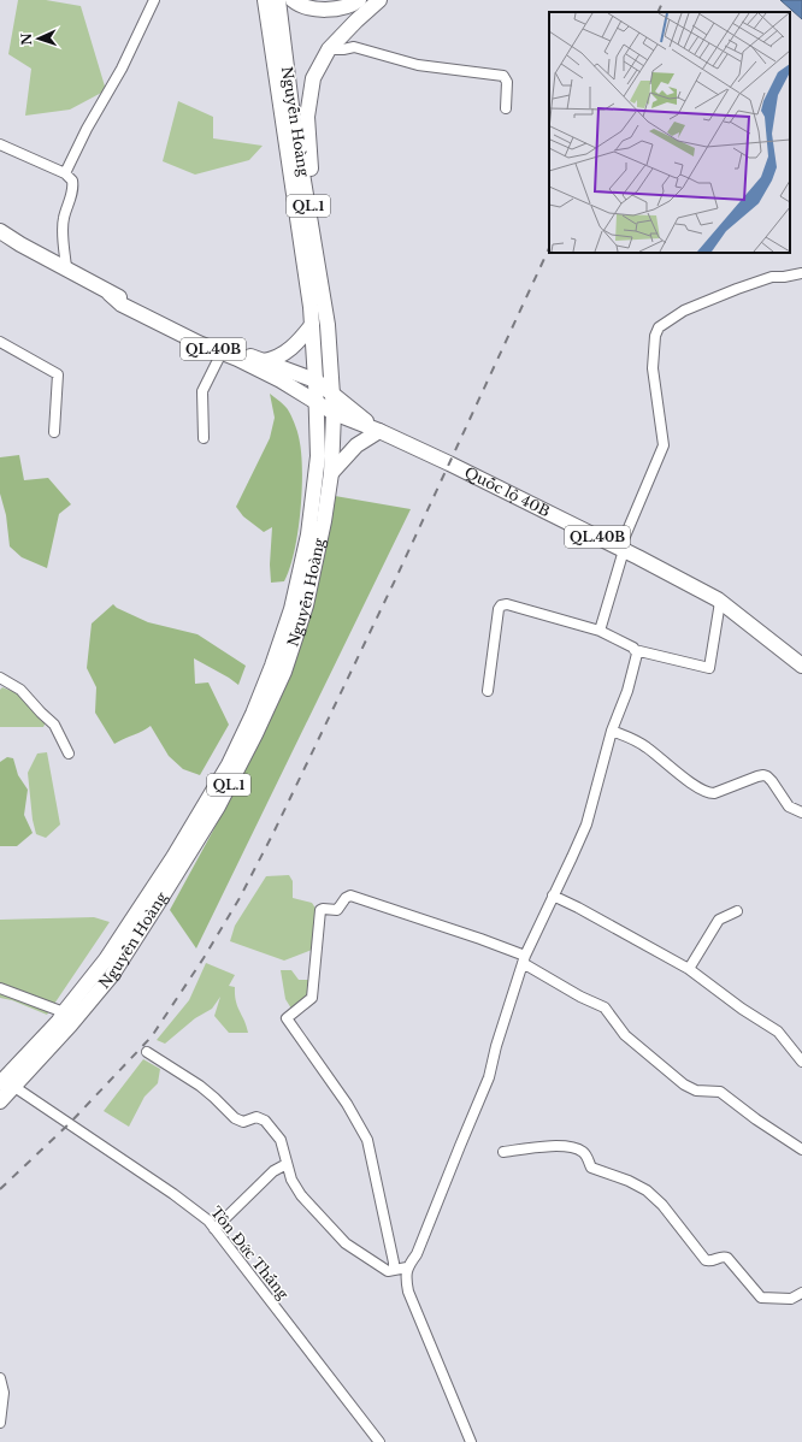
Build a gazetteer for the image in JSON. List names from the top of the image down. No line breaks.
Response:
{"streets":{"highway":["Nguyễn Hoàng","QL.1","QL.40B","Quốc lộ 40B"],"street":["Tôn Đức Thắng"]},"crossings":[["Nguyễn Hoàng","Quốc lộ 40B"],["Nguyễn Hoàng","Tôn Đức Thắng"]],"north":"left"}
